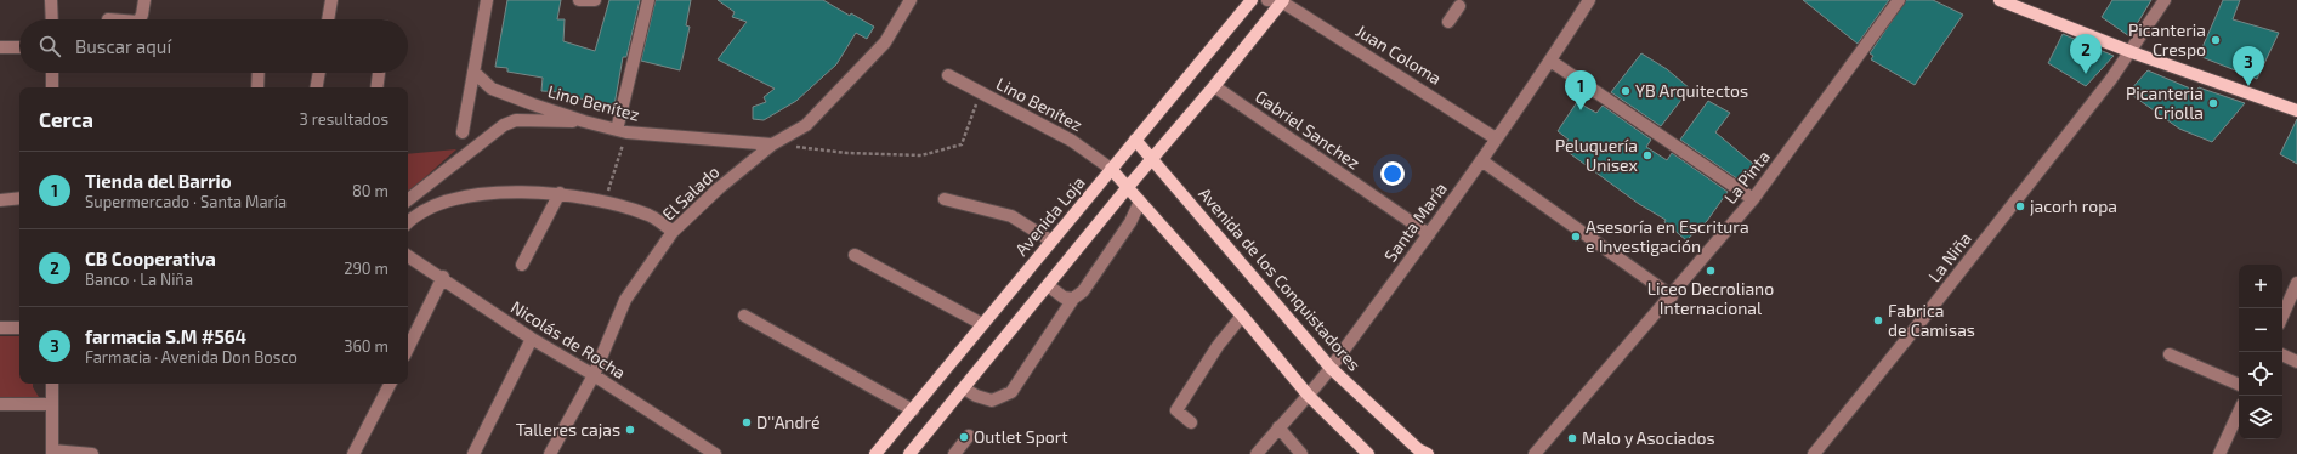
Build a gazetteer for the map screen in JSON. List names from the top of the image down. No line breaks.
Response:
{"streets":{"main road":["Avenida Loja","Avenida de los Conquistadores"],"street":["Juan Coloma","Lino Benítez","Gabriel Sanchez","La Pinta","El Salado","Santa María","La Niña","Nicolás de Rocha"]},"crossings":[["Juan Coloma","Santa María"],["Lino Benítez","El Salado"],["Lino Benítez","Avenida Loja"],["Gabriel Sanchez","Santa María"],["El Salado","Nicolás de Rocha"],["Avenida Loja","Avenida de los Conquistadores"],["Santa María","Avenida de los Conquistadores"]],"places":["Picanteria Crespo","YB Arquitectos","Picanteria Criolla","Peluquería Unisex","jacorh ropa","Asesoría en Escritura e Investigación","Liceo Decroliano Internacional","Fabrica de Camisas","D''André","Talleres cajas","Outlet Sport","Malo y Asociados"],"page":{"search":"Buscar aquí","pins":["2","3","1"],"heading":["Cerca","3 resultados"],"list":[{"mark":"1","name":"Tienda del Barrio","note":"Supermercado · Santa María","value":"80 m"},{"mark":"2","name":"CB Cooperativa","note":"Banco · La Niña","value":"290 m"},{"mark":"3","name":"farmacia S.M #564","note":"Farmacia · Avenida Don Bosco","value":"360 m"}],"map_buttons":["+","−"]}}
